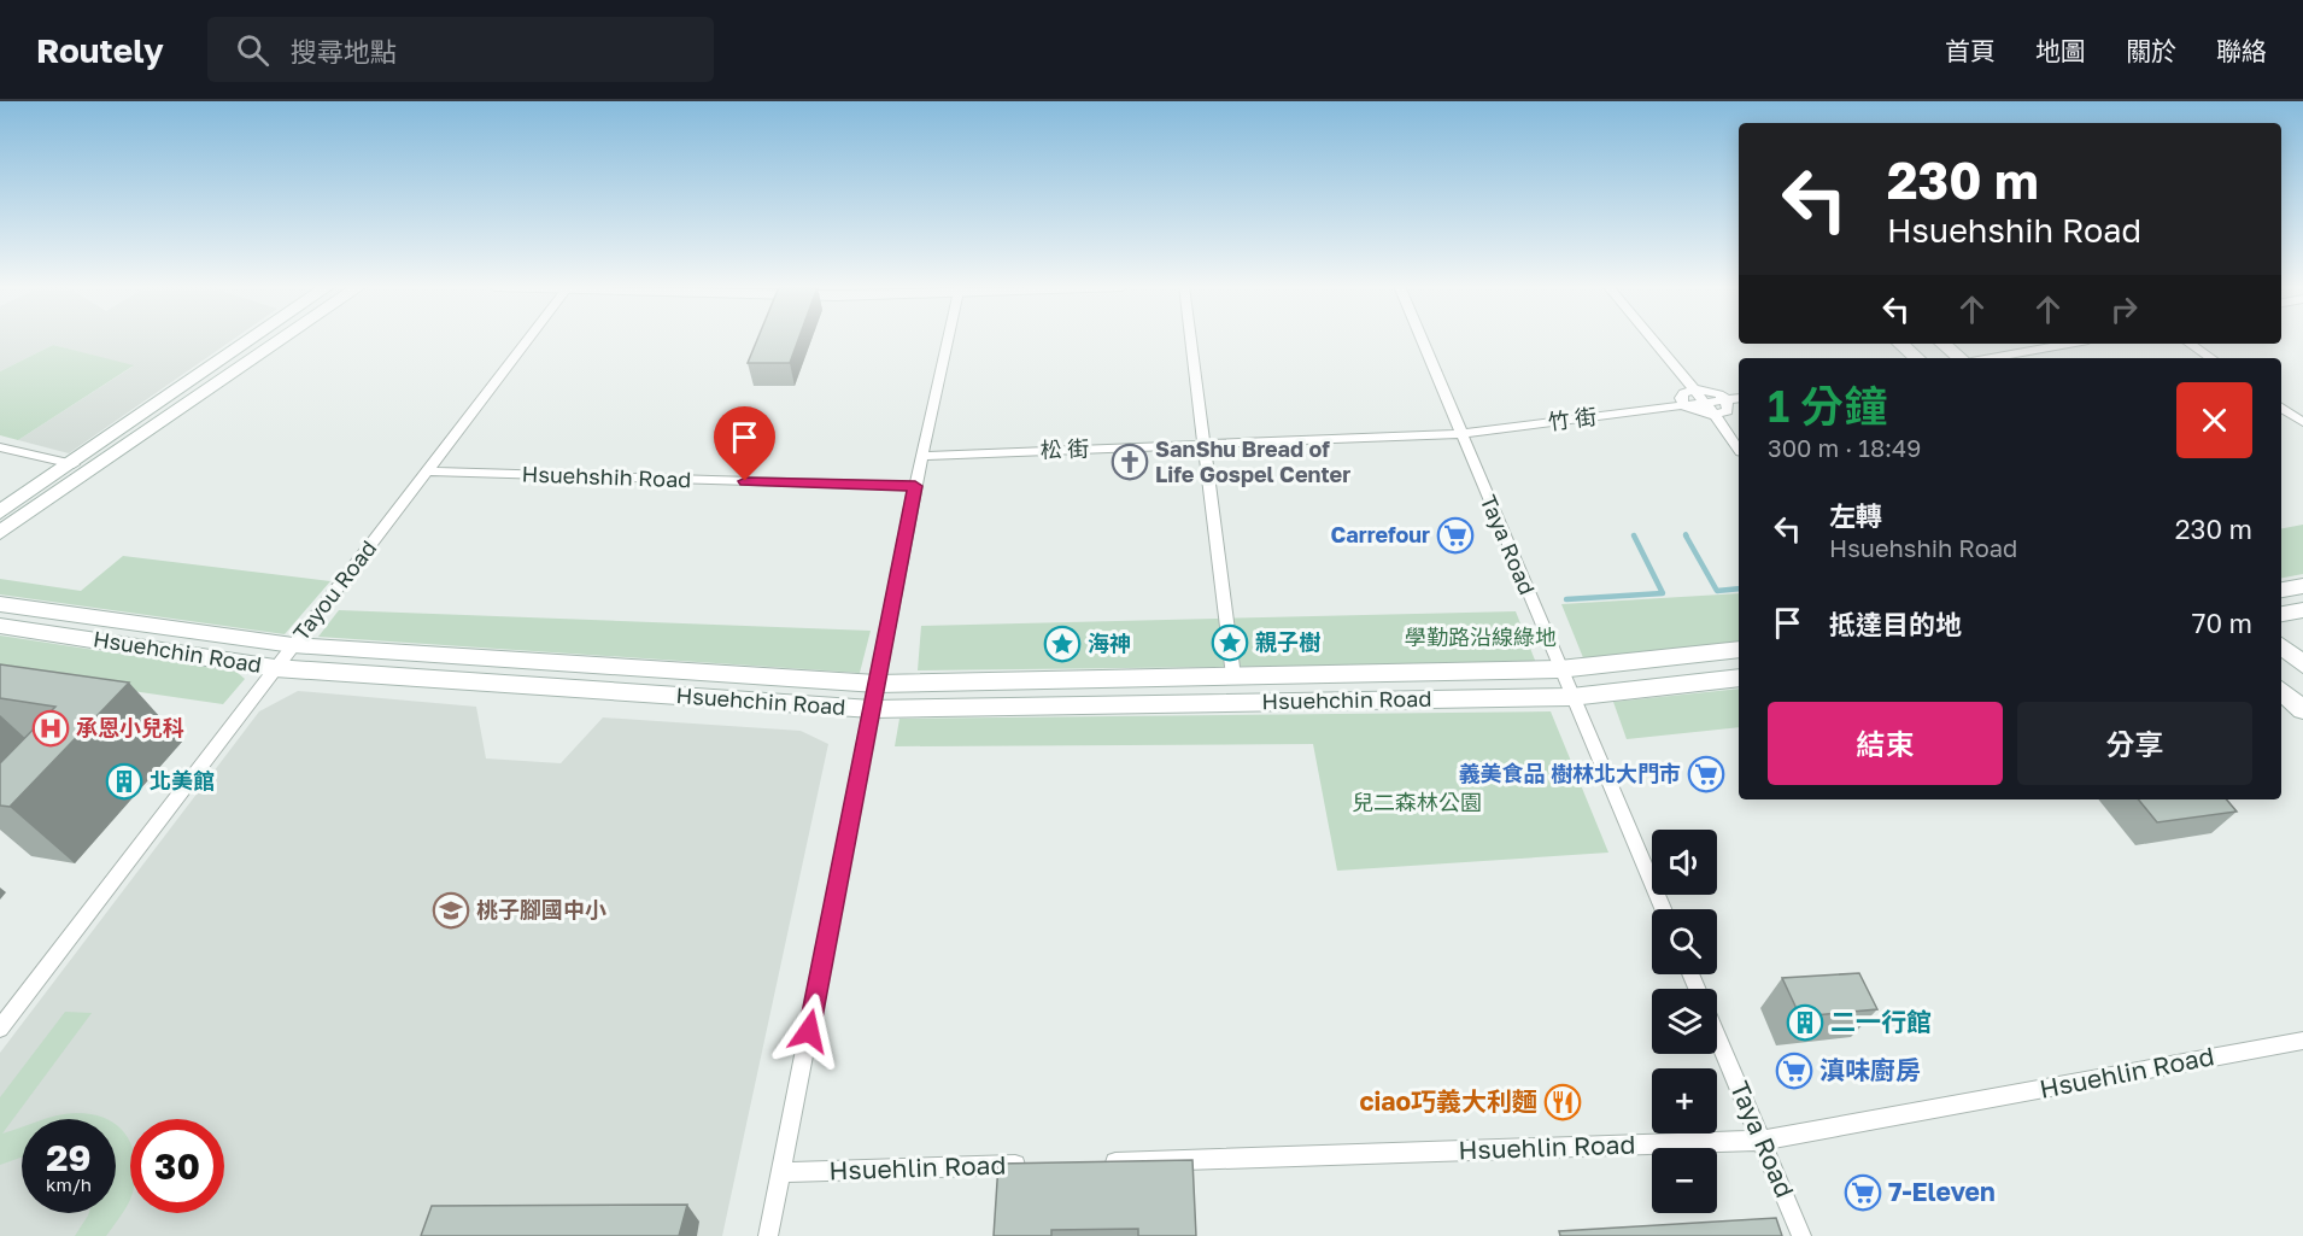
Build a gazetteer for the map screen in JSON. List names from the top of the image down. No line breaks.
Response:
{"streets":{"street":["竹 街","松 街","Hsuehshih Road","Taya Road","Tayou Road","Hsuehchin Road","Hsuehlin Road"]},"crossings":[["竹 街","松 街"],["竹 街","Taya Road"],["松 街","Taya Road"],["Hsuehshih Road","Tayou Road"],["Taya Road","Hsuehchin Road"],["Taya Road","Hsuehlin Road"],["Tayou Road","Hsuehchin Road"]],"parks":["學勤路沿線綠地","兒二森林公園"],"places":{"church":["SanShu Bread of Life Gospel Center"],"supermarket":["Carrefour","義美食品 樹林北大門市","滇味廚房","7-Eleven"],"place":["親子樹","海神"],"hospital":["承恩小兒科"],"building":["北美館","二一行館"],"school or university":["桃子腳國中小"],"restaurant":["ciao巧義大利麵"]},"page":{"header":"Routely","search":"搜尋地點","nav":["首頁","地圖","關於","聯絡"],"turn":["230 m","Hsuehshih Road"],"heading":["1 分鐘","300 m · 18:49"],"list":[{"name":"左轉","note":"Hsuehshih Road","value":"230 m"},{"name":"抵達目的地","value":"70 m"}],"buttons":["結束","分享"],"map_buttons":["+","−"],"speed":"29 km/h","limit":"30"}}
